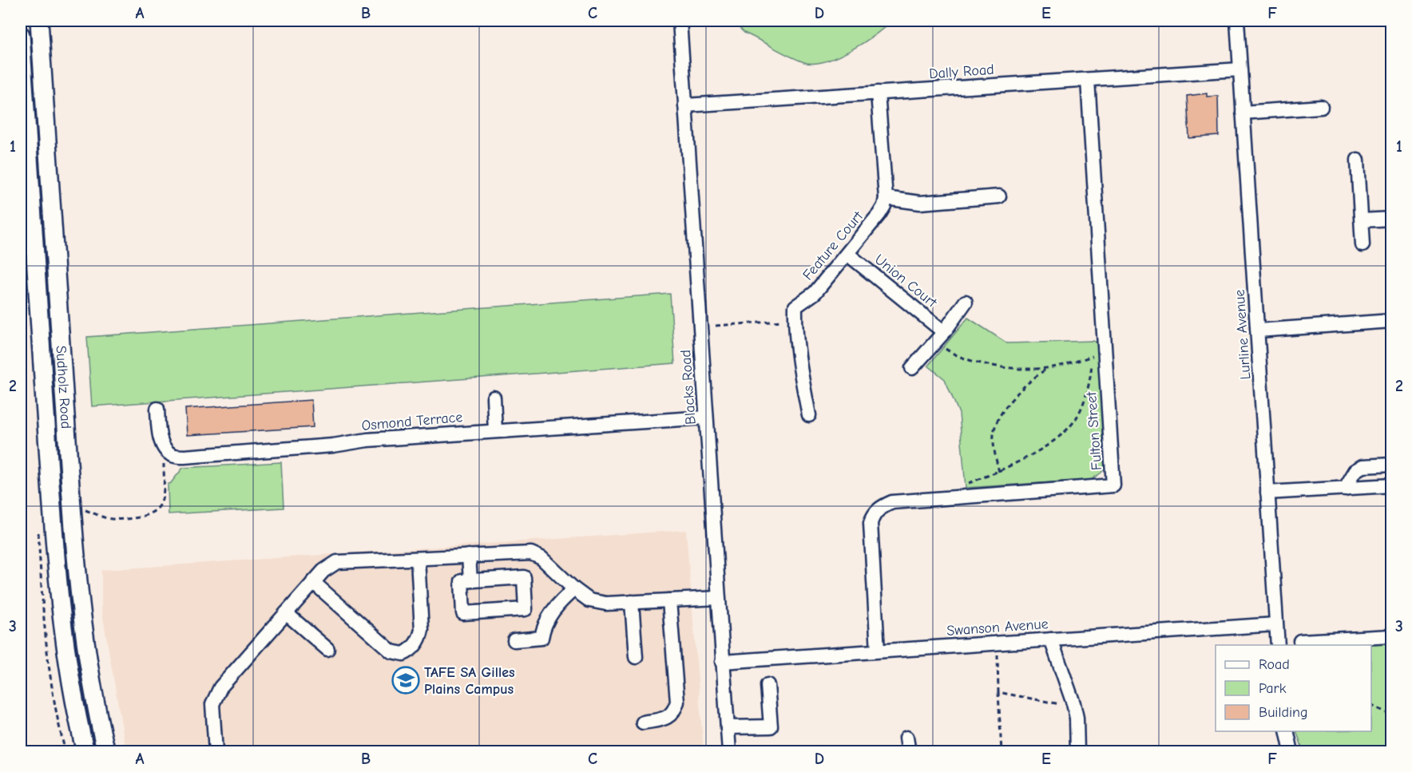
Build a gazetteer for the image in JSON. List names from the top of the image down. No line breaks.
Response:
{"streets":{"main road":["Sudholz Road"],"street":["Dally Road","Feature Court","Union Court","Lurline Avenue","Blacks Road","Osmond Terrace","Fulton Street","Swanson Avenue"]},"crossings":[["Dally Road","Lurline Avenue"],["Dally Road","Blacks Road"],["Dally Road","Fulton Street"],["Feature Court","Union Court"],["Lurline Avenue","Swanson Avenue"],["Blacks Road","Osmond Terrace"],["Blacks Road","Swanson Avenue"],["Fulton Street","Swanson Avenue"]],"places":{"school or university":["TAFE SA Gilles Plains Campus"]},"legend":["Road","Park","Building"],"grid":{"columns":["A","B","C","D","E","F"],"rows":["1","2","3"]}}
